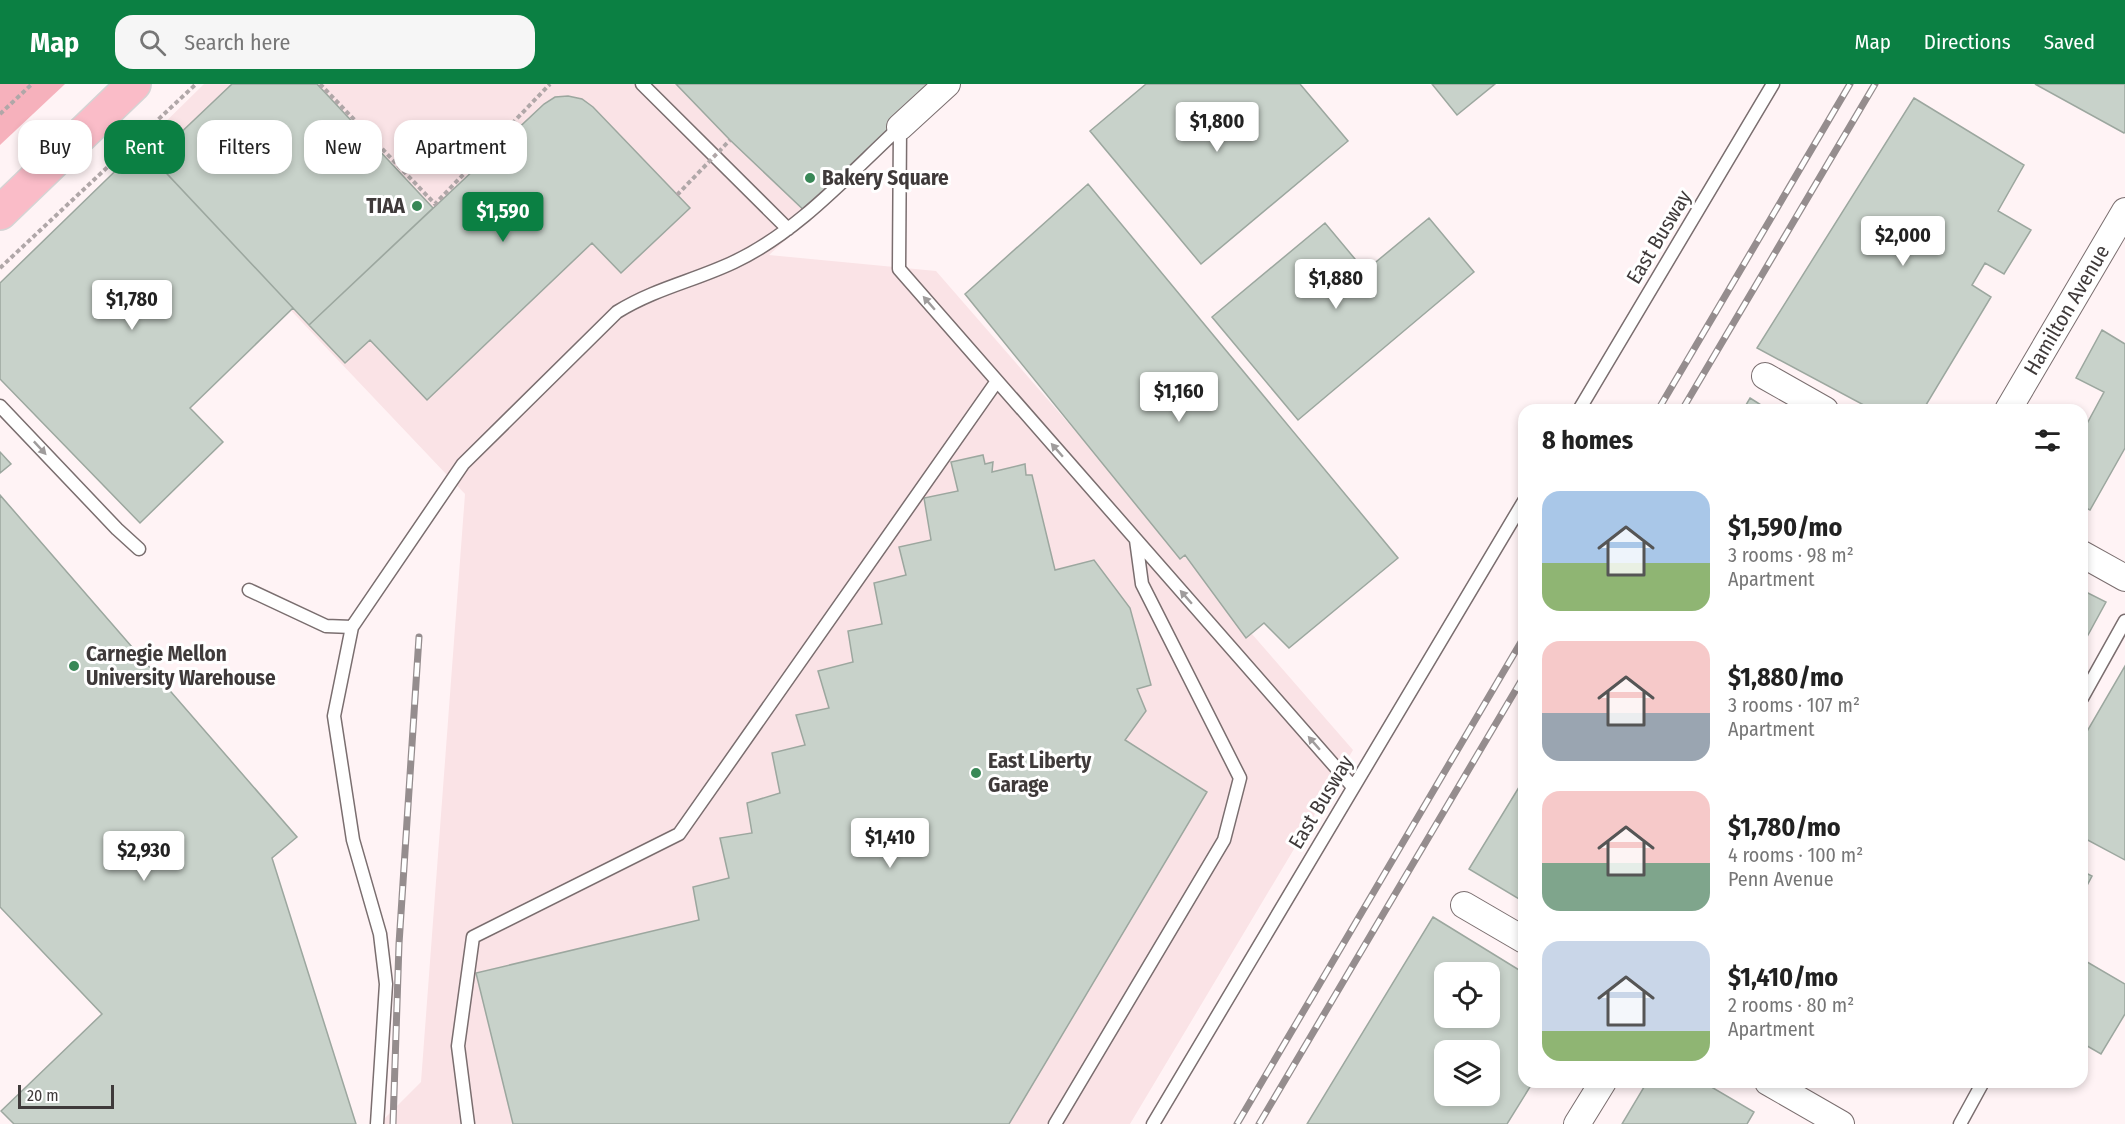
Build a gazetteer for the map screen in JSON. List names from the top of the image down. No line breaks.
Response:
{"streets":{"street":["Hamilton Avenue"],"lane":["East Busway"]},"places":["Bakery Square","TIAA","Carnegie Mellon University Warehouse","East Liberty Garage"],"scale_bar":"20 m","page":{"header":"Map","search":"Search here","nav":["Map","Directions","Saved"],"price":["$1,800","$1,590","$2,000","$1,880","$1,780","$1,160","$1,410","$2,930"],"chip":["Buy","Rent","Filters","New","Apartment"],"heading":"8 homes","list":[{"name":"$1,590/mo","note":"3 rooms · 98 m² · Apartment"},{"name":"$1,880/mo","note":"3 rooms · 107 m² · Apartment"},{"name":"$1,780/mo","note":"4 rooms · 100 m² · Penn Avenue"},{"name":"$1,410/mo","note":"2 rooms · 80 m² · Apartment"}],"scale":"20 m"}}
